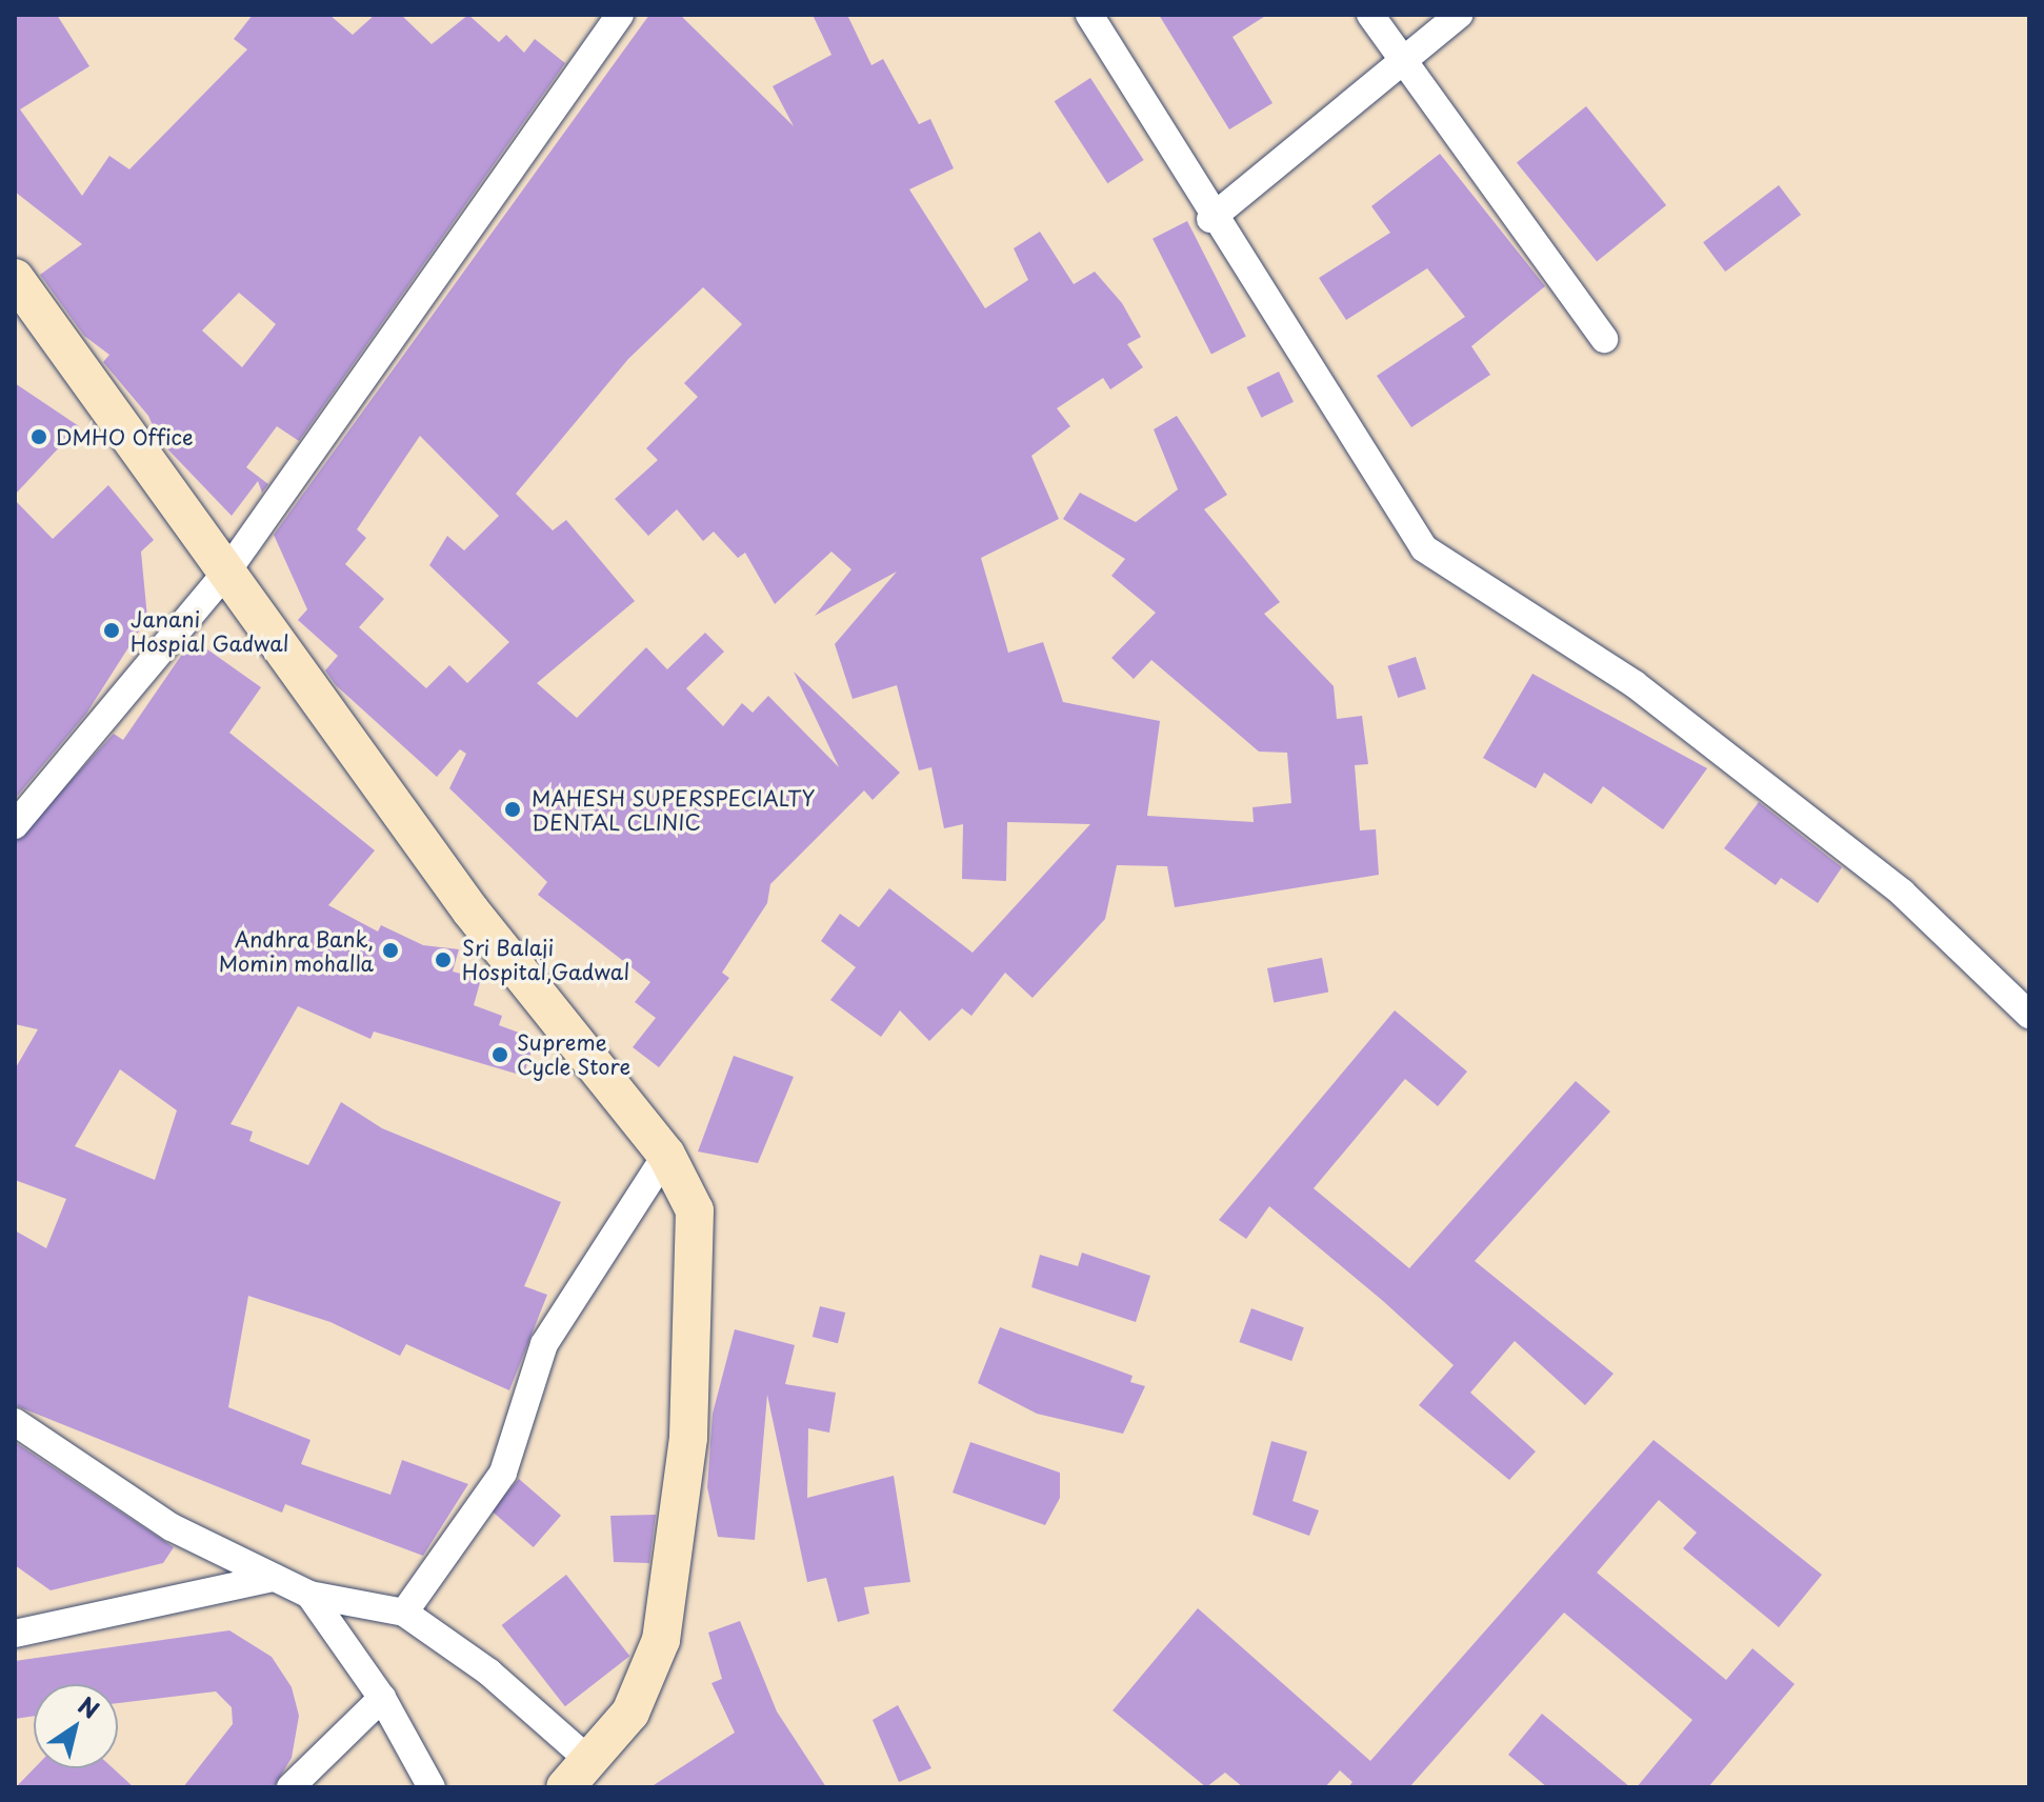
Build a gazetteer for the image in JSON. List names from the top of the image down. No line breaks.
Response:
{"places":["DMHO Office","Janani Hospial Gadwal","MAHESH SUPERSPECIALTY DENTAL CLINIC","Andhra Bank, Momin mohalla","Sri Balaji Hospital,Gadwal","Supreme Cycle Store"],"north":"top right"}
